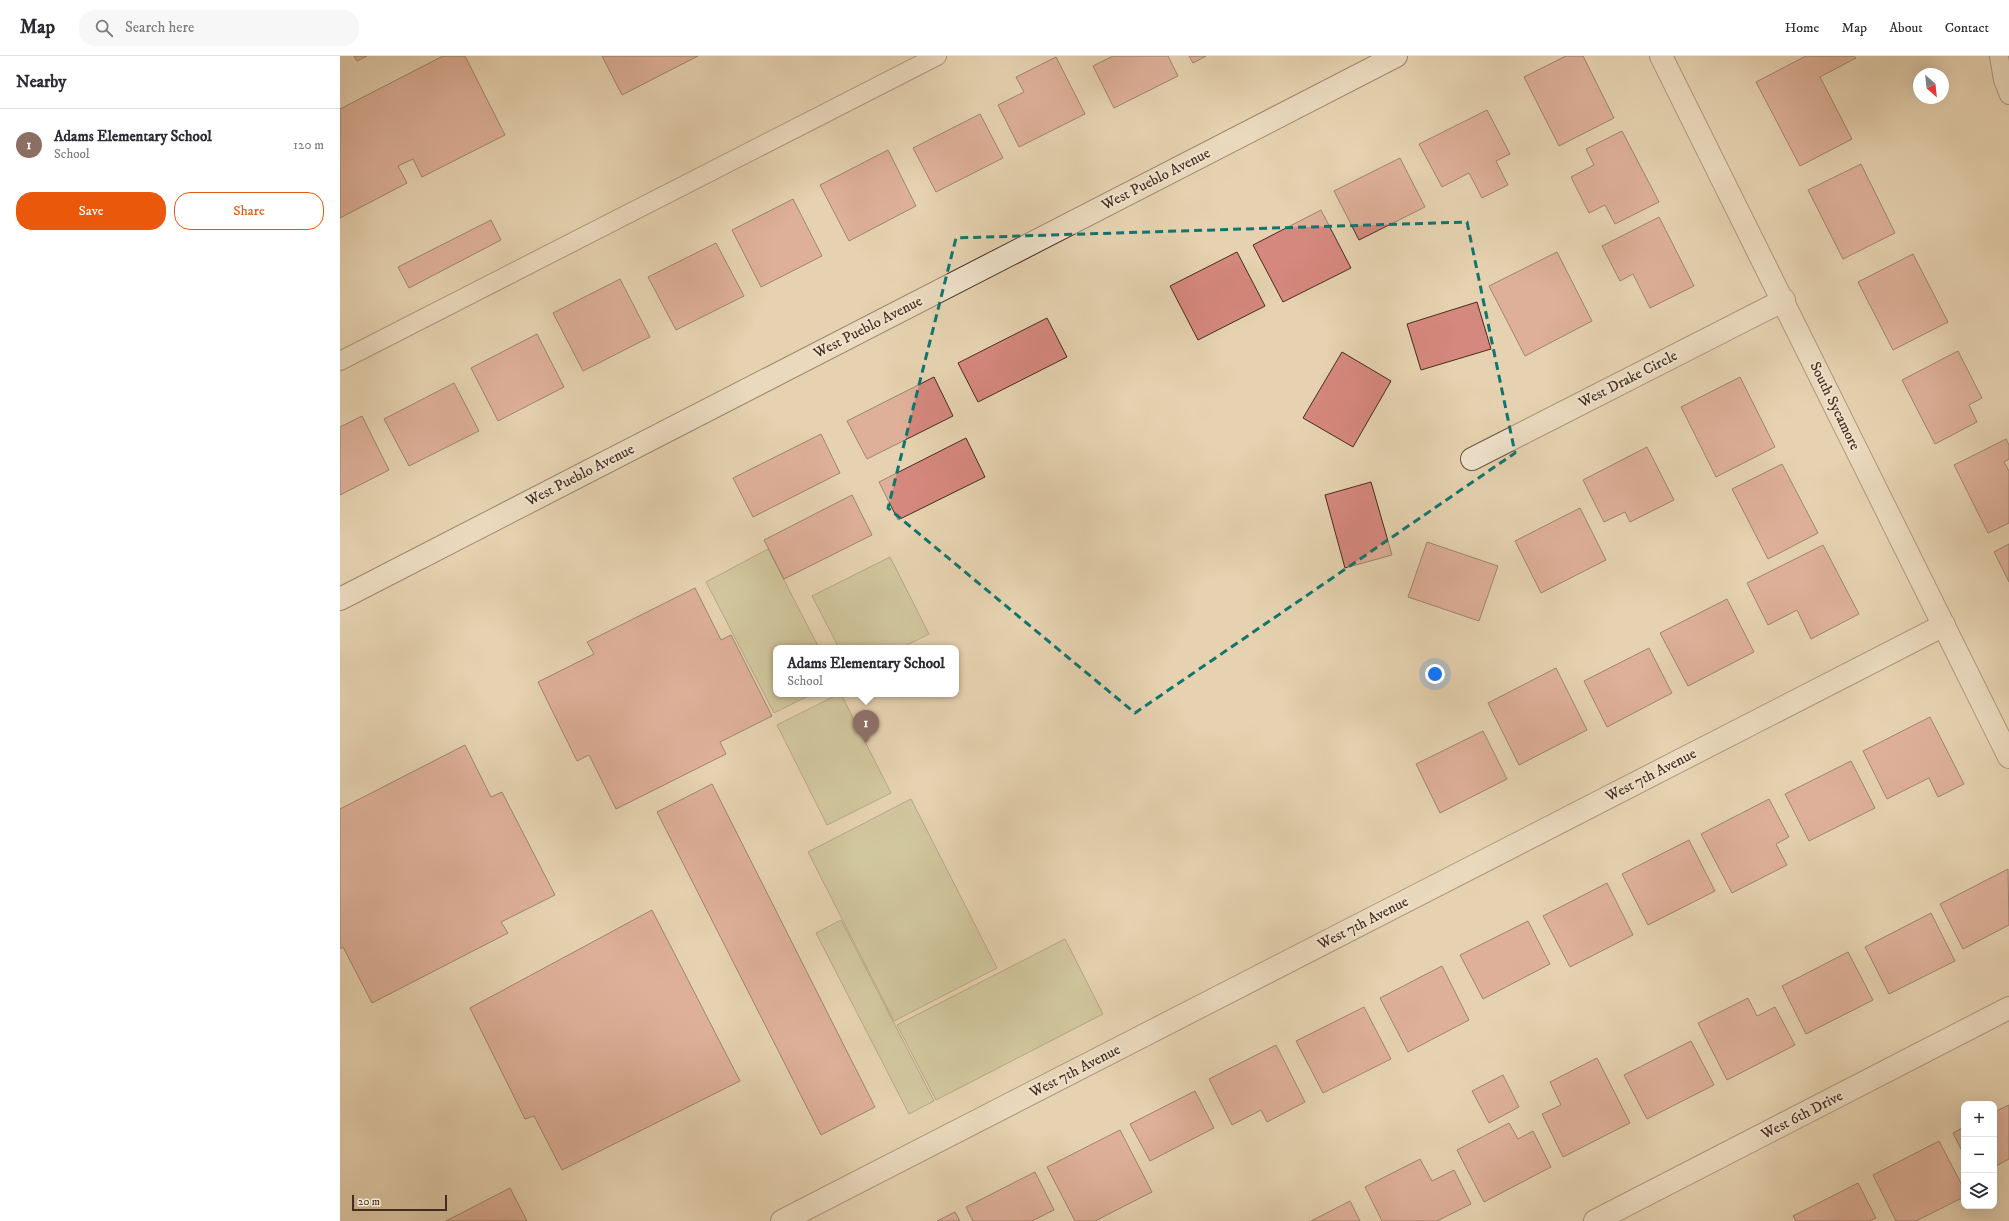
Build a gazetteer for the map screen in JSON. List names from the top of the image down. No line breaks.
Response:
{"streets":{"street":["West Pueblo Avenue","West Drake Circle","South Sycamore","West 7th Avenue","West 6th Drive"]},"crossings":[["West Drake Circle","South Sycamore"],["South Sycamore","West 7th Avenue"]],"scale_bar":"20 m","north":"bottom right","page":{"header":"Map","search":"Search here","nav":["Home","Map","About","Contact"],"heading":"Nearby","list":[{"mark":"1","name":"Adams Elementary School","note":"School","value":"120 m"}],"buttons":["Save","Share"],"popup":["Adams Elementary School","School"],"pins":"1","map_buttons":["+","−"],"scale":"20 m"}}
